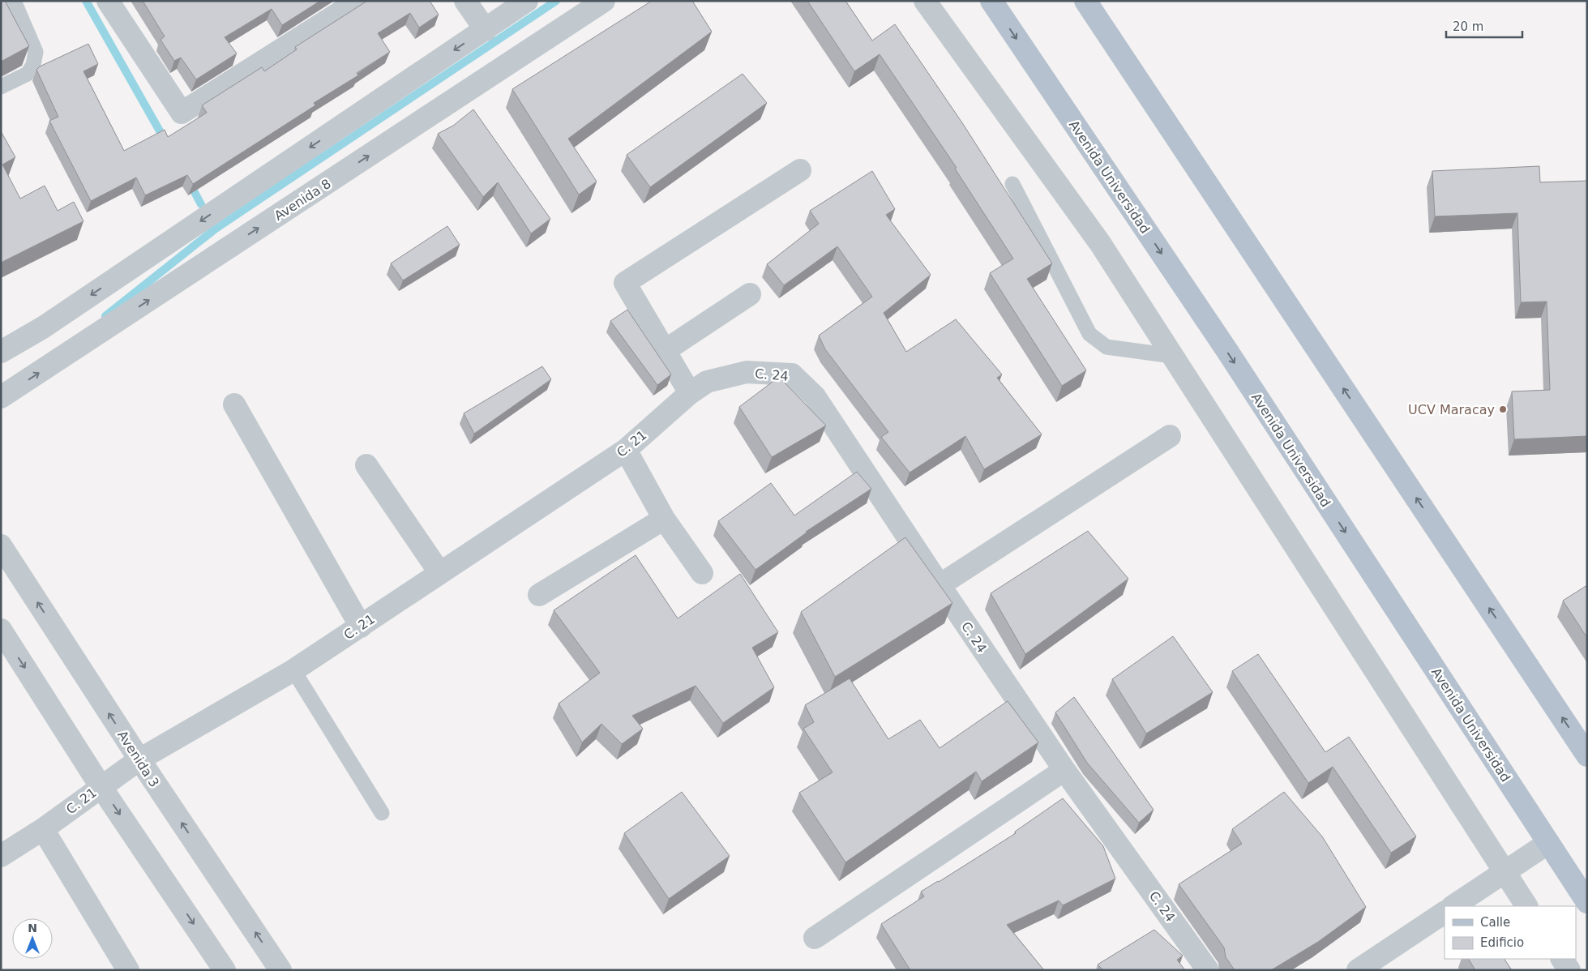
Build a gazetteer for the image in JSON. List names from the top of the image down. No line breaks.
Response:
{"streets":{"main road":["Avenida Universidad"],"street":["Avenida 8","C. 24","C. 21","Avenida 3"]},"crossings":[["C. 24","C. 21"],["C. 21","Avenida 3"]],"places":["UCV Maracay"],"legend":["Calle","Edificio"],"scale_bar":"20 m","north":"top"}
